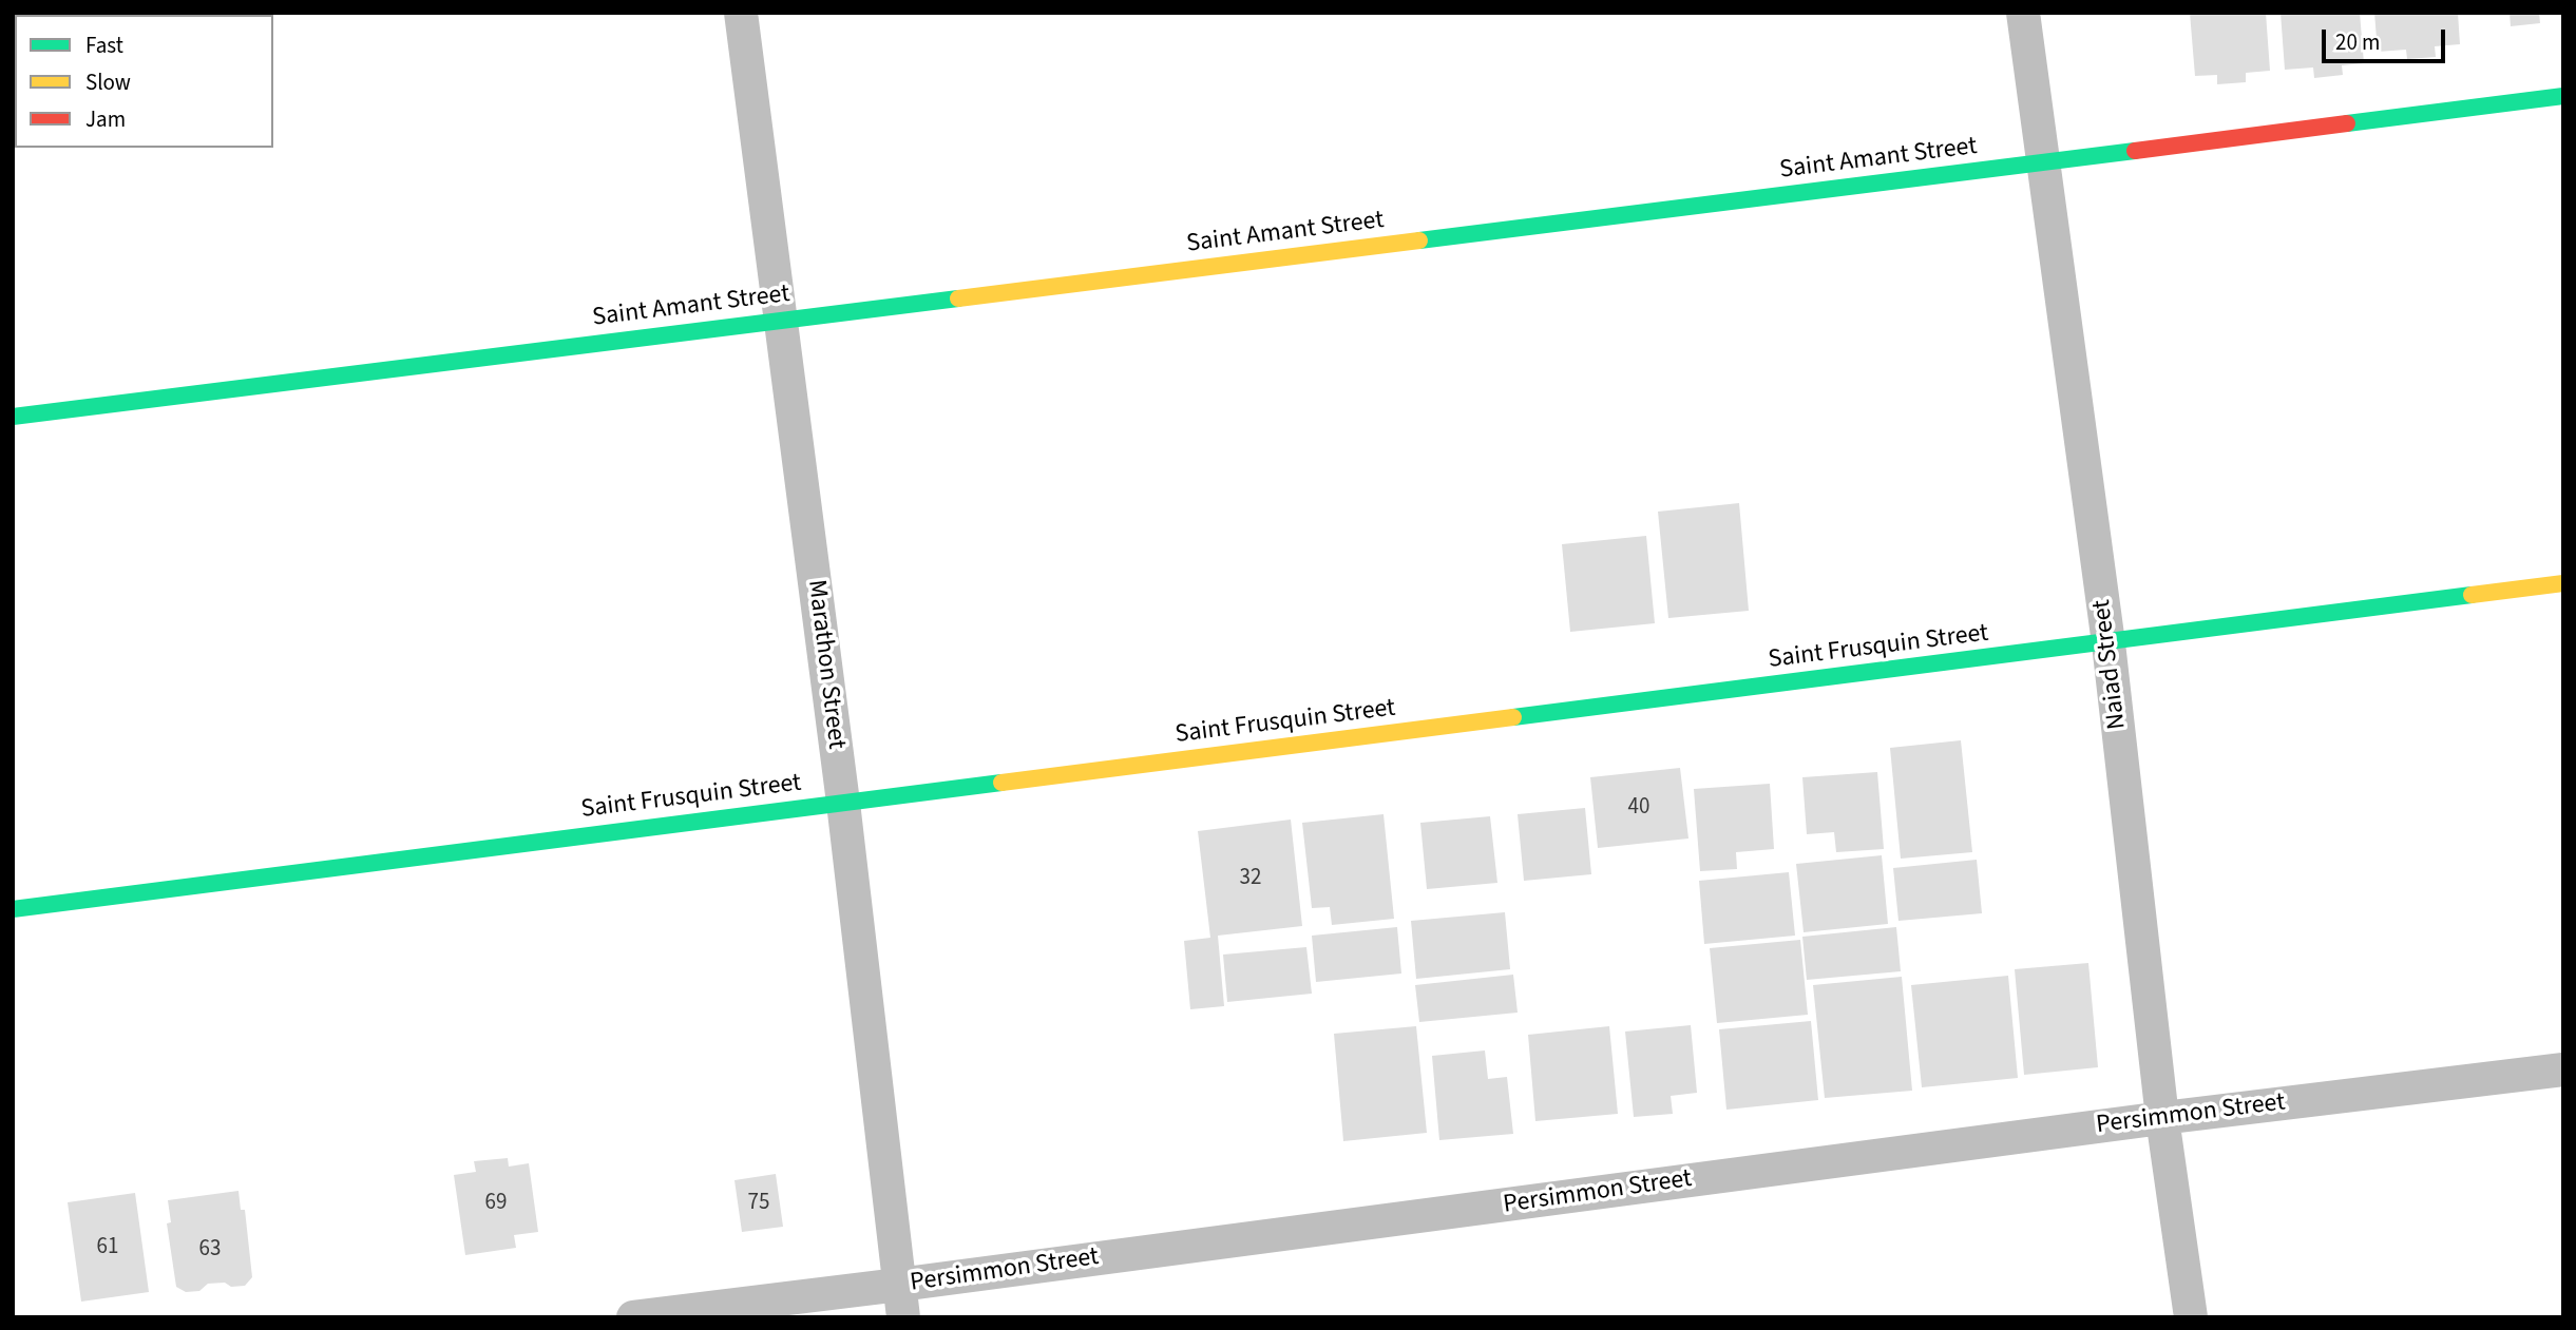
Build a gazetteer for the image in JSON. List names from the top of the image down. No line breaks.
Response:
{"streets":{"street":["Saint Amant Street","Saint Frusquin Street","Marathon Street","Naiad Street","Persimmon Street"]},"crossings":[["Saint Amant Street","Marathon Street"],["Saint Amant Street","Naiad Street"],["Saint Frusquin Street","Marathon Street"],["Saint Frusquin Street","Naiad Street"],["Marathon Street","Persimmon Street"],["Naiad Street","Persimmon Street"]],"house_numbers":["40","32","69","75","61","63"],"legend":["Fast","Slow","Jam"],"scale_bar":"20 m"}
